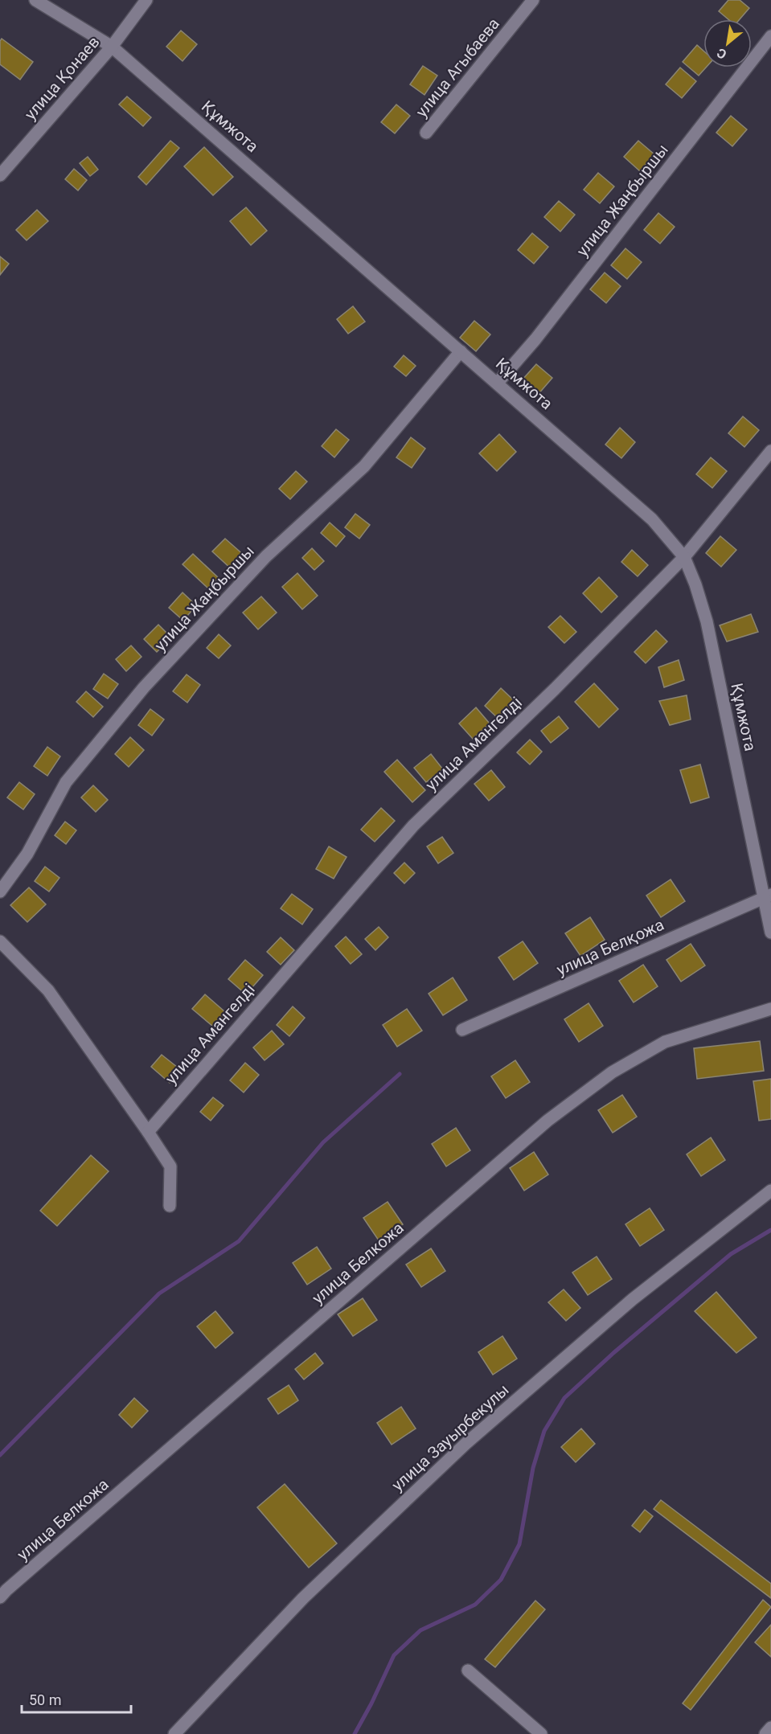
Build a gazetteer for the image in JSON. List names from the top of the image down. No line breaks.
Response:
{"streets":{"street":["улица Агыбаева","улица Қонаев","Құмжота","улица Жаңбыршы","улица Амангелді","улица Белқожа","улица Белкожа","улица Зауырбекулы"]},"crossings":[["улица Қонаев","Құмжота"],["Құмжота","улица Жаңбыршы"],["Құмжота","улица Амангелді"],["Құмжота","улица Белқожа"]],"scale_bar":"50 m","north":"bottom left"}
